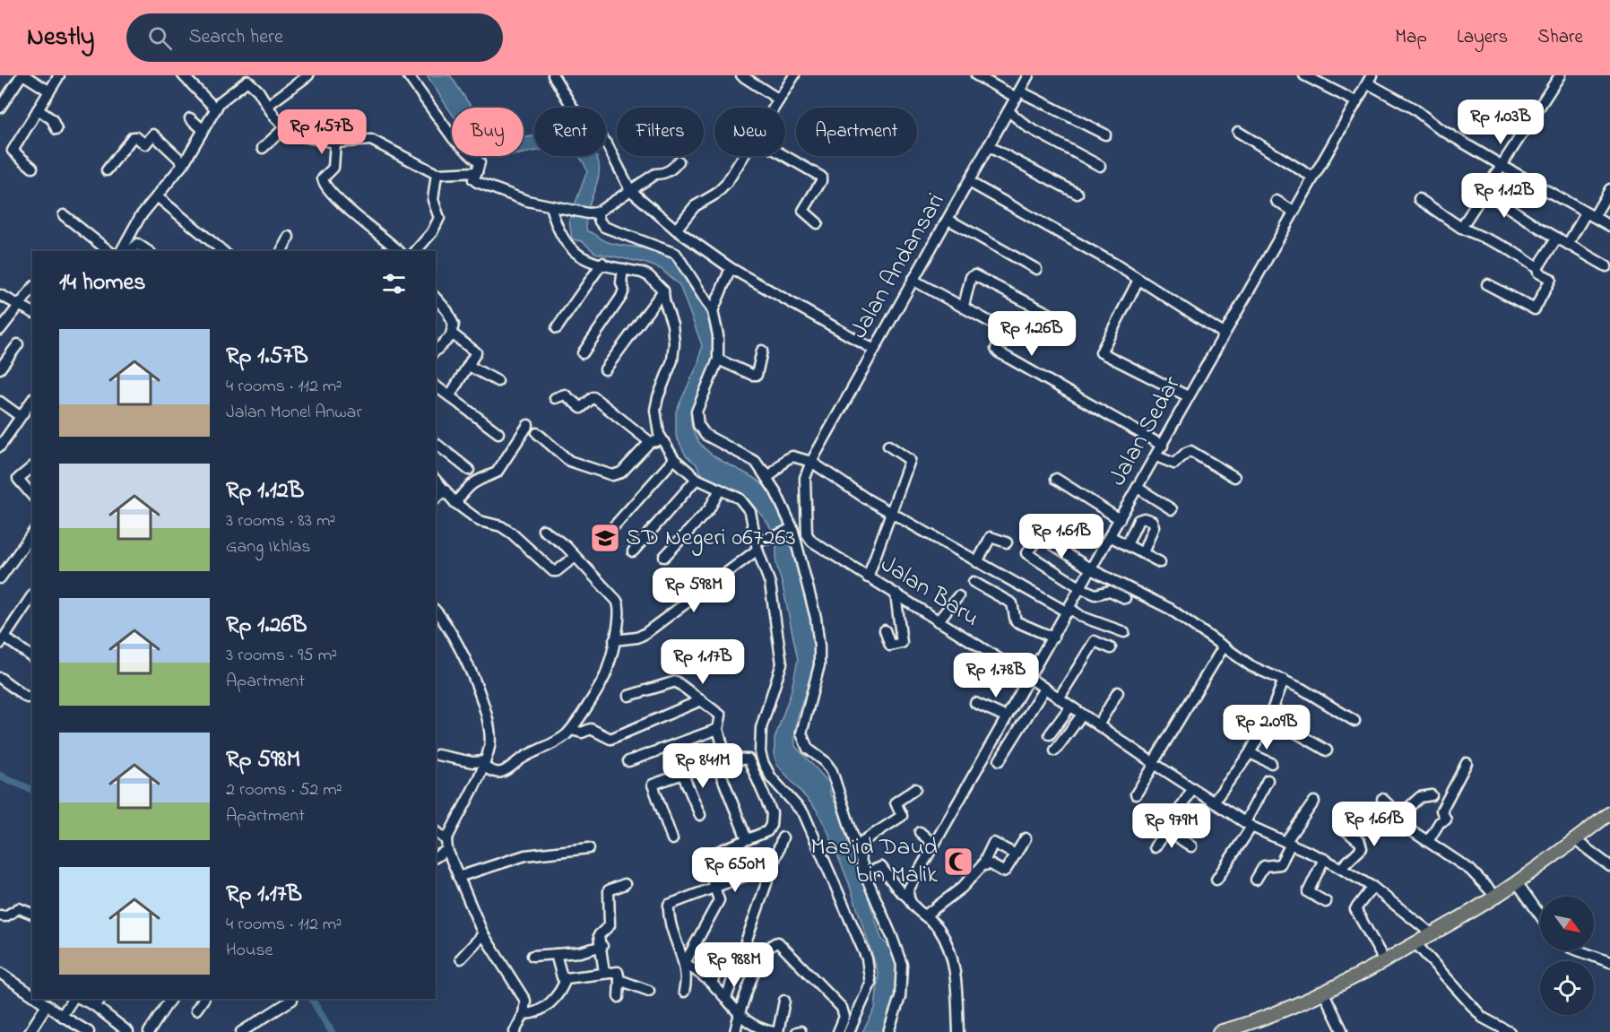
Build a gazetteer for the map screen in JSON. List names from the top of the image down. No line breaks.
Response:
{"streets":{"street":["Jalan Andansari","Jalan Sedar","Jalan Baru"]},"crossings":[["Jalan Andansari","Jalan Baru"],["Jalan Sedar","Jalan Baru"]],"places":{"school or university":["SD Negeri 067263"],"mosque":["Masjid Daud bin Malik"]},"north":"bottom right","page":{"header":"Nestly","search":"Search here","nav":["Map","Layers","Share"],"price":["Rp 1.03B","Rp 1.57B","Rp 1.12B","Rp 1.26B","Rp 1.61B","Rp 598M","Rp 1.17B","Rp 1.78B","Rp 2.09B","Rp 841M","Rp 1.61B","Rp 979M","Rp 650M","Rp 988M"],"chip":["Buy","Rent","Filters","New","Apartment"],"heading":"14 homes","list":[{"name":"Rp 1.57B","note":"4 rooms · 112 m² · Jalan Monel Anwar"},{"name":"Rp 1.12B","note":"3 rooms · 83 m² · Gang Ikhlas"},{"name":"Rp 1.26B","note":"3 rooms · 95 m² · Apartment"},{"name":"Rp 598M","note":"2 rooms · 52 m² · Apartment"},{"name":"Rp 1.17B","note":"4 rooms · 112 m² · House"}]}}
